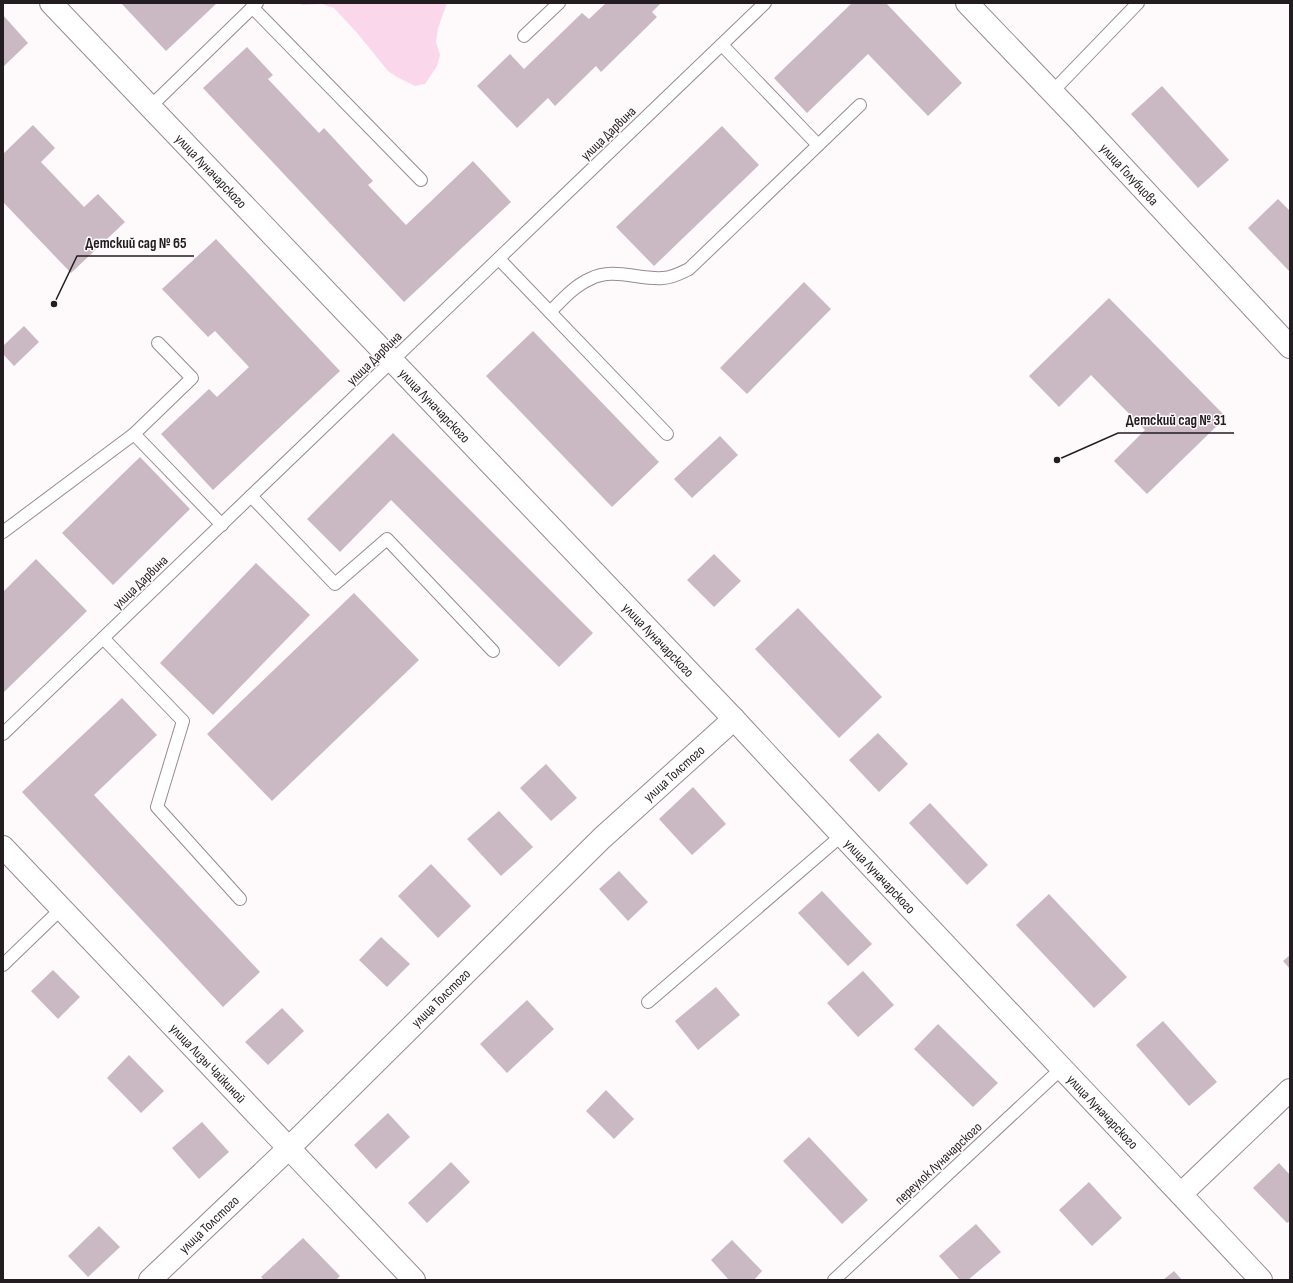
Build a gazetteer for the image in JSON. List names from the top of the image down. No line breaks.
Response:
{"streets":{"street":["улица Луначарского","улица Голубцова","улица Толстого","улица Лизы Чайкиной"],"lane":["улица Дарвина","переулок Луначарского"]},"crossings":[["улица Дарвина","улица Луначарского"],["улица Луначарского","улица Толстого"],["улица Луначарского","переулок Луначарского"],["улица Толстого","улица Лизы Чайкиной"]],"places":["Детский сад № 65","Детский сад № 31"]}
